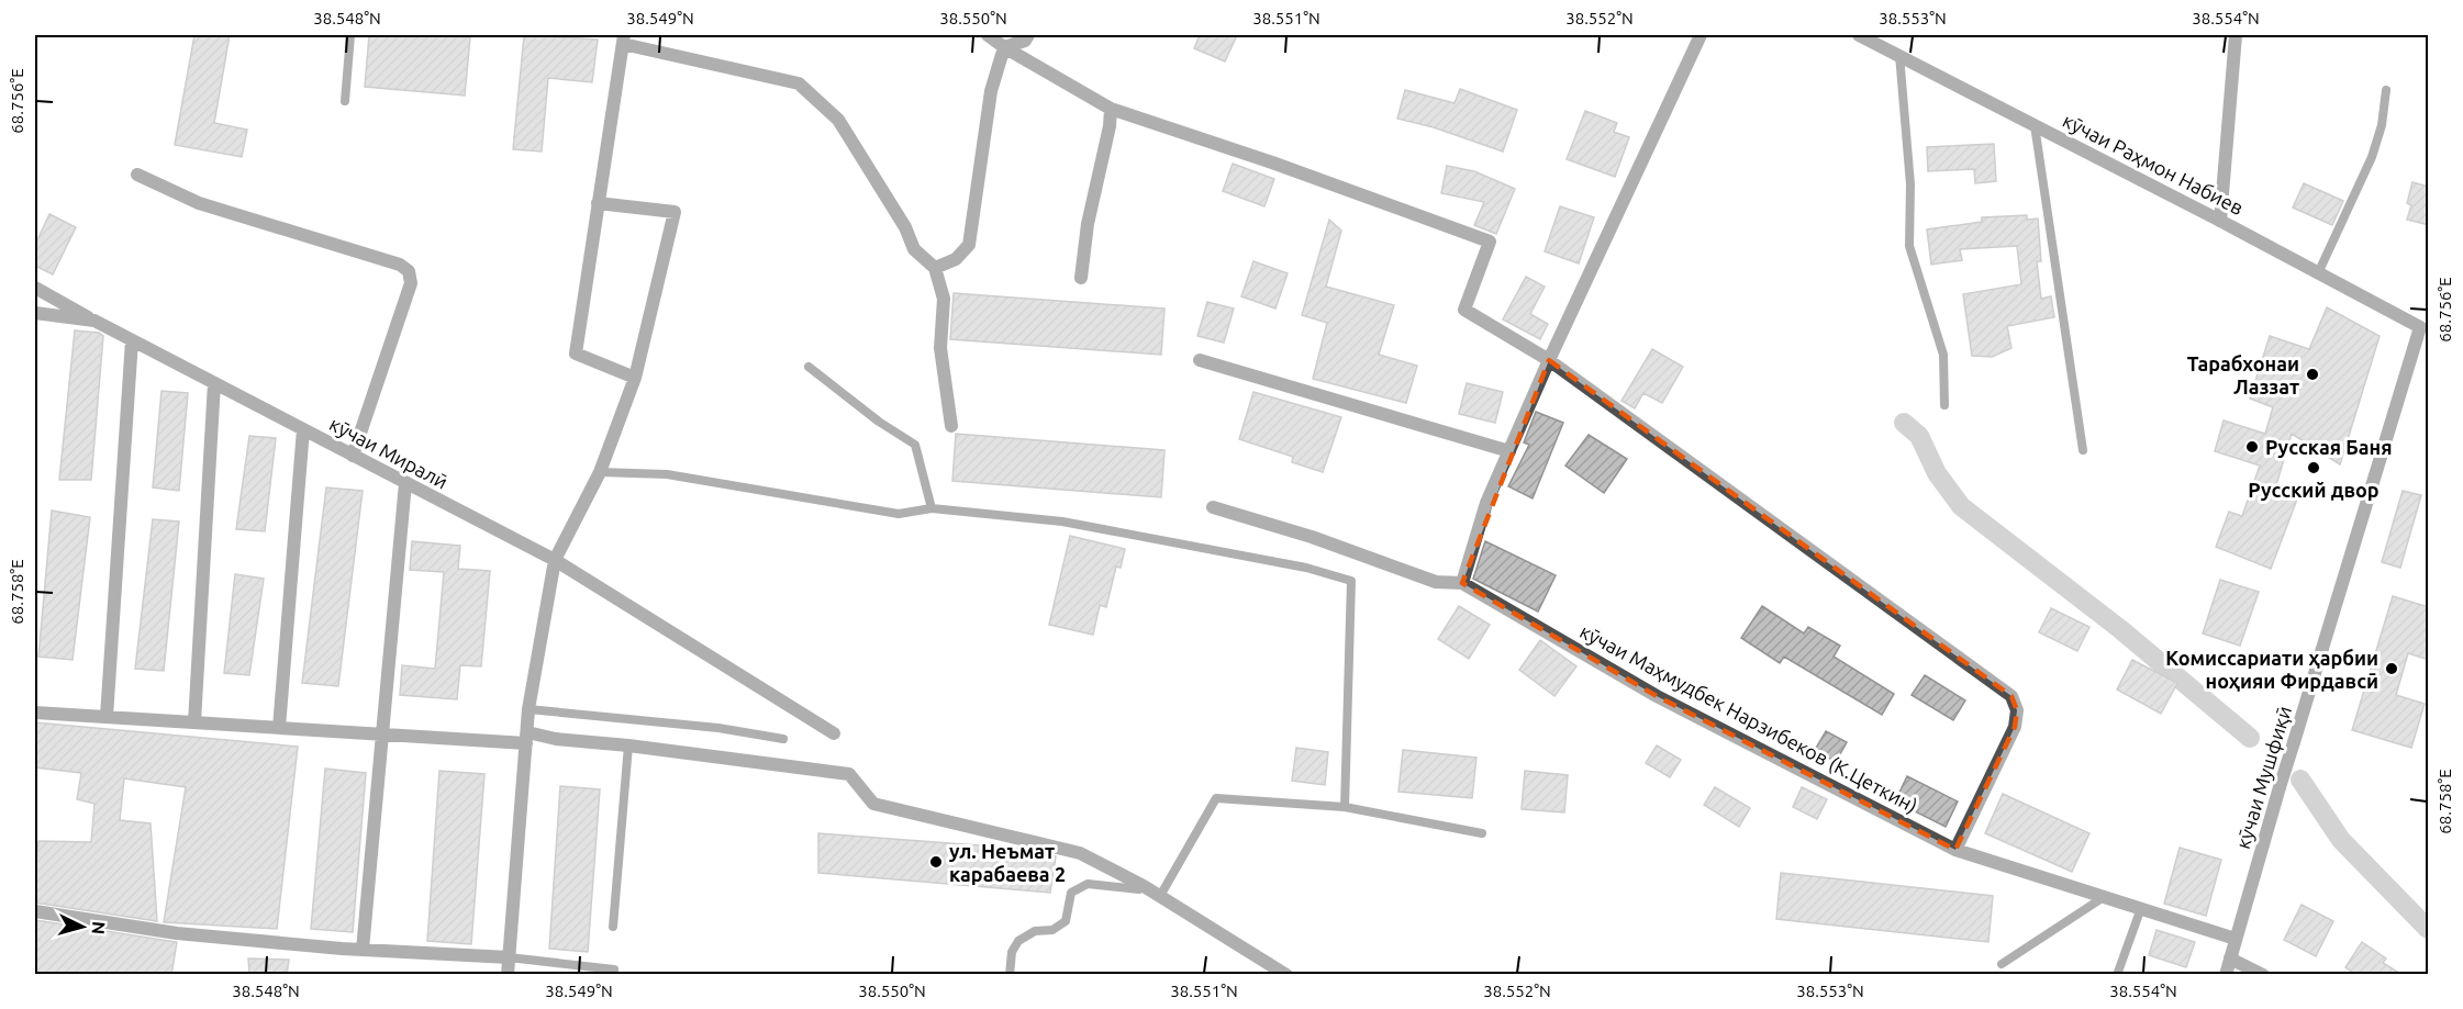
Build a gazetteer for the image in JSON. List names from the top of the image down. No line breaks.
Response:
{"streets":{"street":["кӯчаи Раҳмон Набиев","кӯчаи Миралӣ","кӯчаи Маҳмудбек Нарзибеков (К.Цеткин)","кӯчаи Мушфиқӣ"]},"crossings":[["кӯчаи Раҳмон Набиев","кӯчаи Мушфиқӣ"],["кӯчаи Маҳмудбек Нарзибеков (К.Цеткин)","кӯчаи Мушфиқӣ"]],"places":["Тарабхонаи Лаззат","Русская Баня","Русский двор","Комиссариати ҳарбии ноҳияи Фирдавсӣ","ул. Неъмат карабаева 2"],"north":"right","coordinates":["38.548°N","38.549°N","38.550°N","38.551°N","38.552°N","38.553°N","38.554°N","68.756°E","68.758°E"]}
